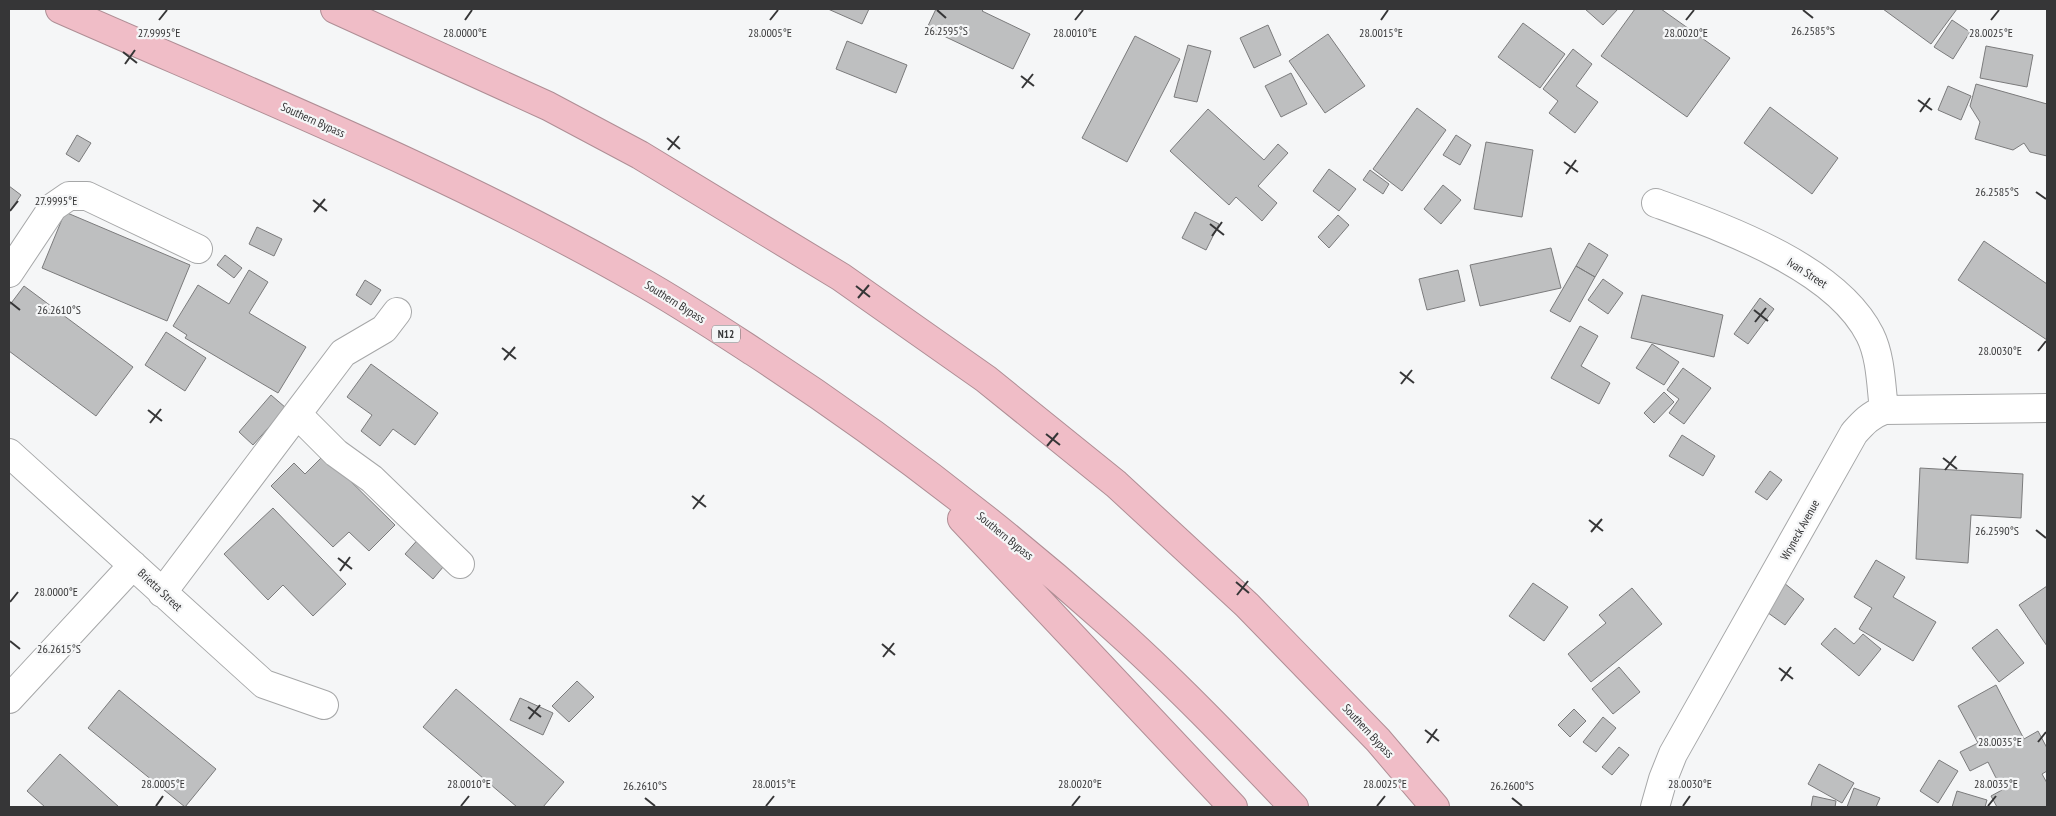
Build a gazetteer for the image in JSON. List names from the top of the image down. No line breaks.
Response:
{"streets":{"highway":["Southern Bypass","N12"],"street":["Ivan Street","Wryneck Avenue","Brietta Street"]},"crossings":[["Ivan Street","Wryneck Avenue"]],"coordinates":["26.2595°S","26.2585°S","27.9995°E","28.0000°E","28.0010°E","28.0015°E","28.0020°E","28.0025°E","28.0005°E","26.2610°S","28.0030°E","26.2590°S","26.2615°S","28.0035°E","26.2600°S"]}
